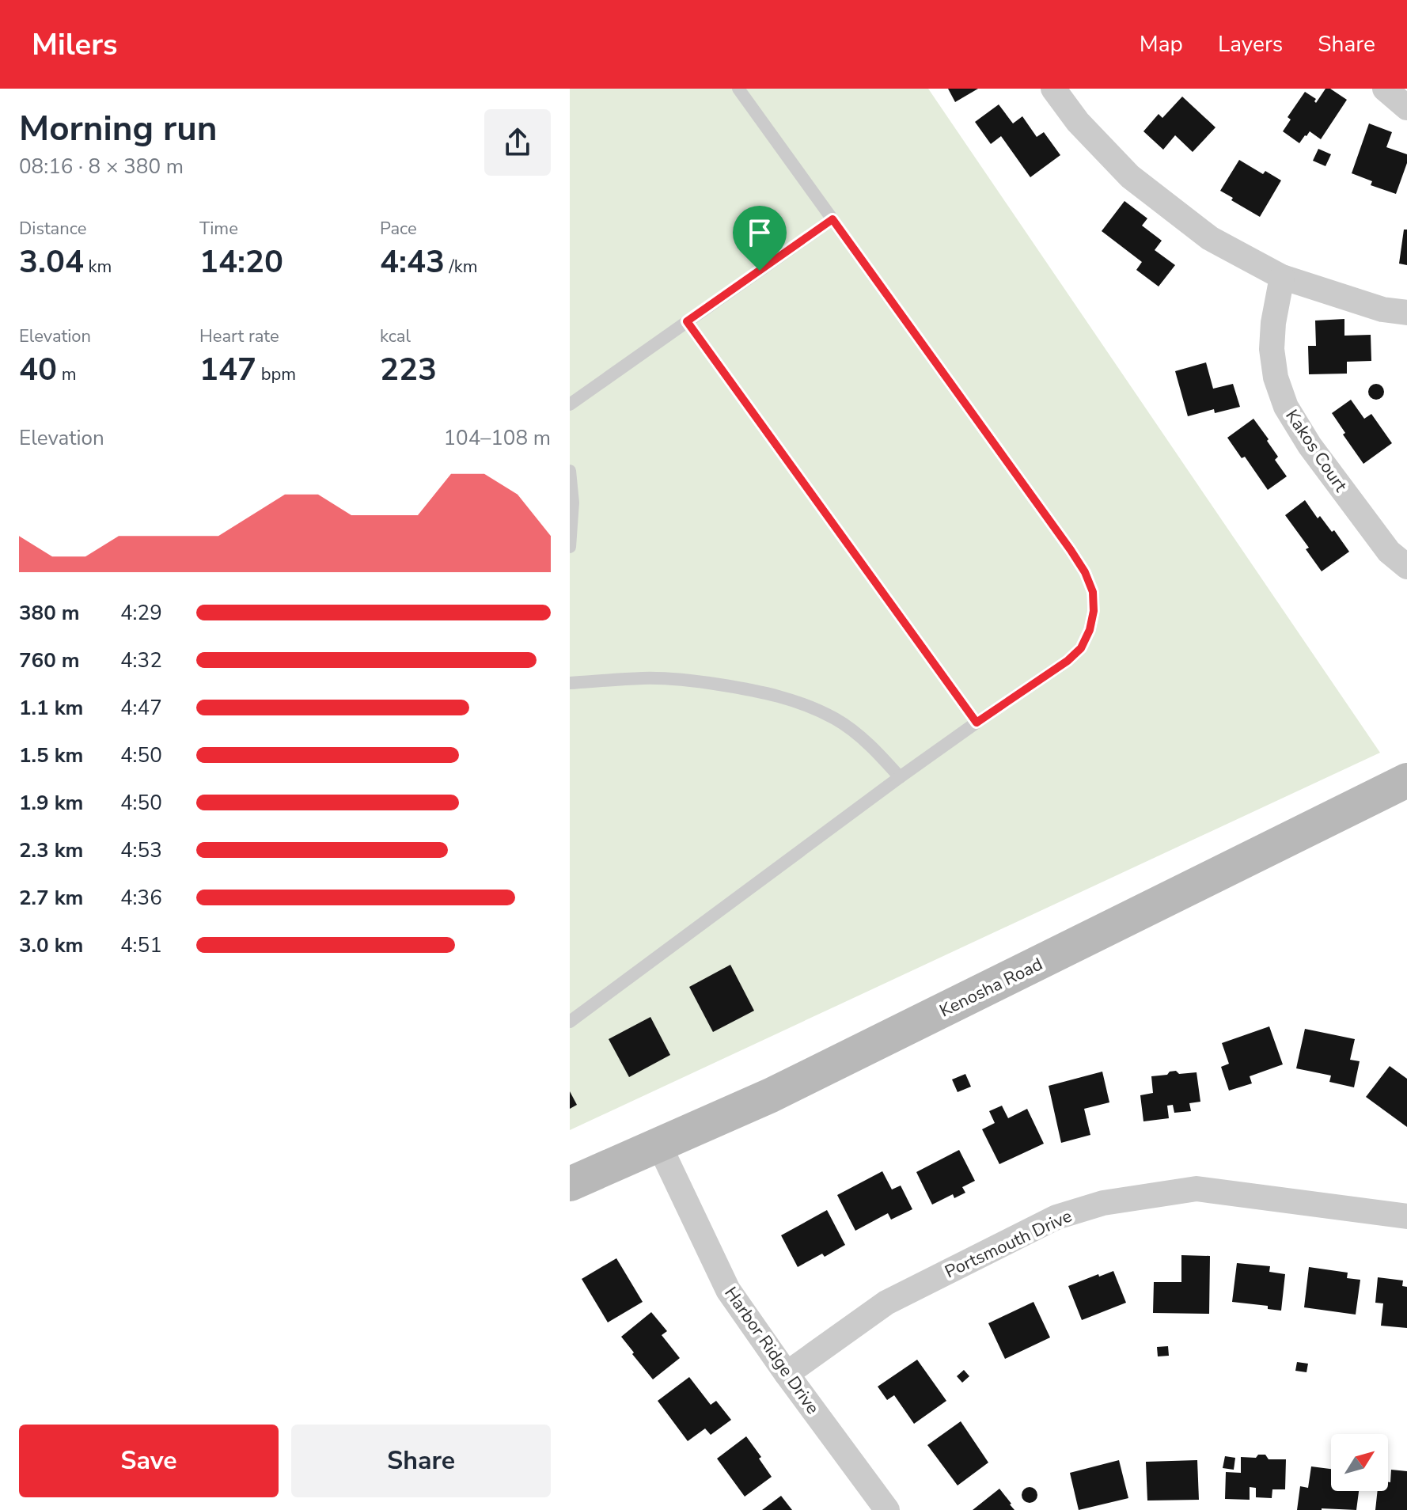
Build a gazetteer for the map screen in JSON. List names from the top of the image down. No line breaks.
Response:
{"streets":{"street":["Kakos Court","Kenosha Road","Portsmouth Drive","Harbor Ridge Drive"]},"crossings":[["Kenosha Road","Harbor Ridge Drive"],["Portsmouth Drive","Harbor Ridge Drive"]],"north":"top right","page":{"header":"Milers","nav":["Map","Layers","Share"],"heading":["Morning run","08:16 · 8 × 380 m"],"stats":[["Distance","3.04 km"],["Time","14:20"],["Pace","4:43 /km"],["Elevation","40 m"],["Heart rate","147 bpm"],["kcal","223"]],"chart":["Elevation","104–108 m"],"list":[{"name":"380 m","note":"4:29"},{"name":"760 m","note":"4:32"},{"name":"1.1 km","note":"4:47"},{"name":"1.5 km","note":"4:50"},{"name":"1.9 km","note":"4:50"},{"name":"2.3 km","note":"4:53"},{"name":"2.7 km","note":"4:36"},{"name":"3.0 km","note":"4:51"}],"buttons":["Save","Share"]}}
